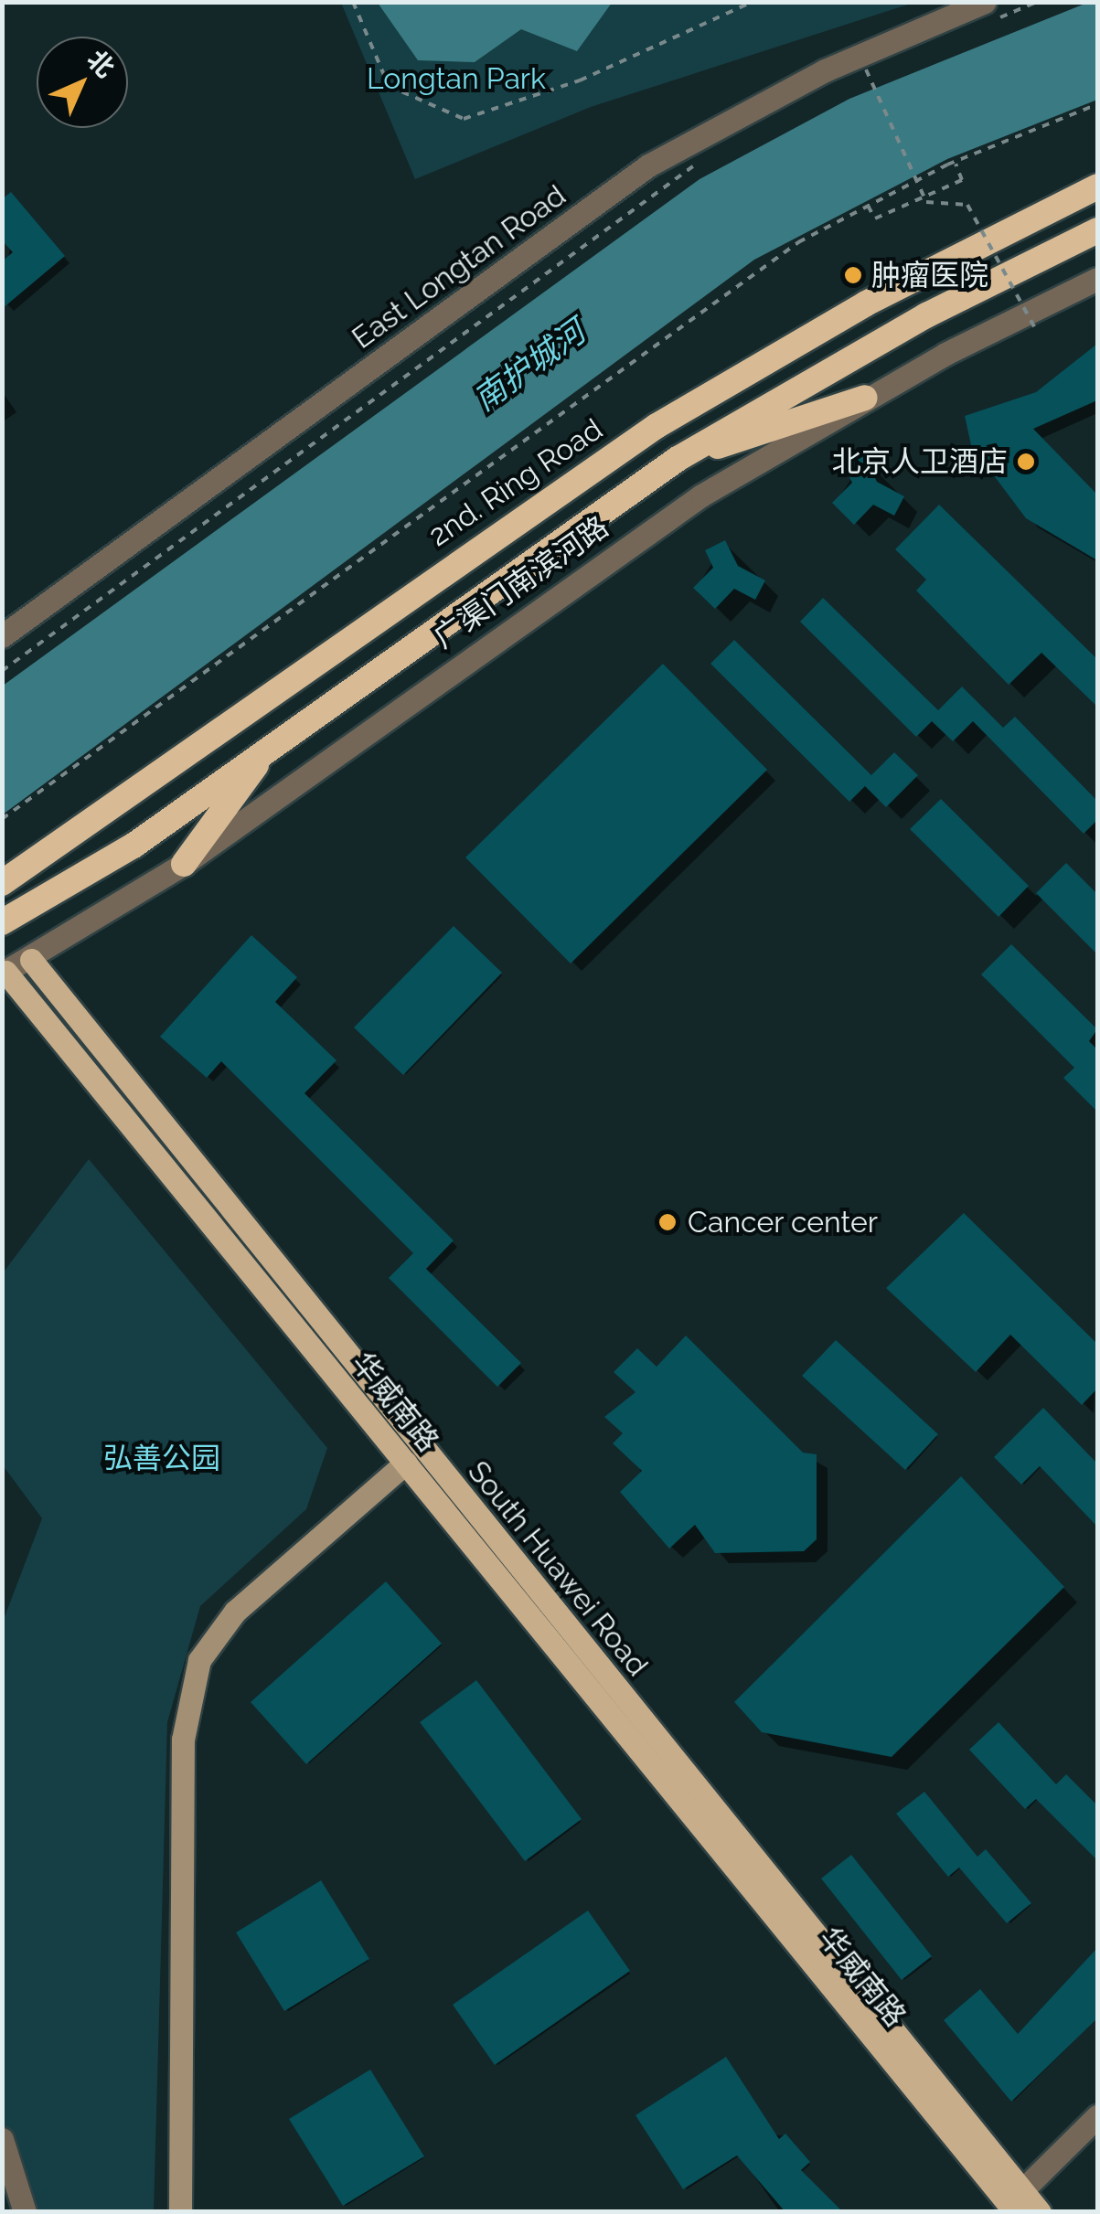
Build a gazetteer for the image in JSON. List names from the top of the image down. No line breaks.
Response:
{"streets":{"highway":["2nd. Ring Road"],"main road":["华威南路","South Huawei Road"],"street":["East Longtan Road","广渠门南滨河路"]},"crossings":[["广渠门南滨河路","华威南路"],["广渠门南滨河路","South Huawei Road"],["华威南路","South Huawei Road"]],"water":["南护城河"],"parks":["Longtan Park","弘善公园"],"places":["肿瘤医院","北京人卫酒店","Cancer center"],"north":"top right"}
